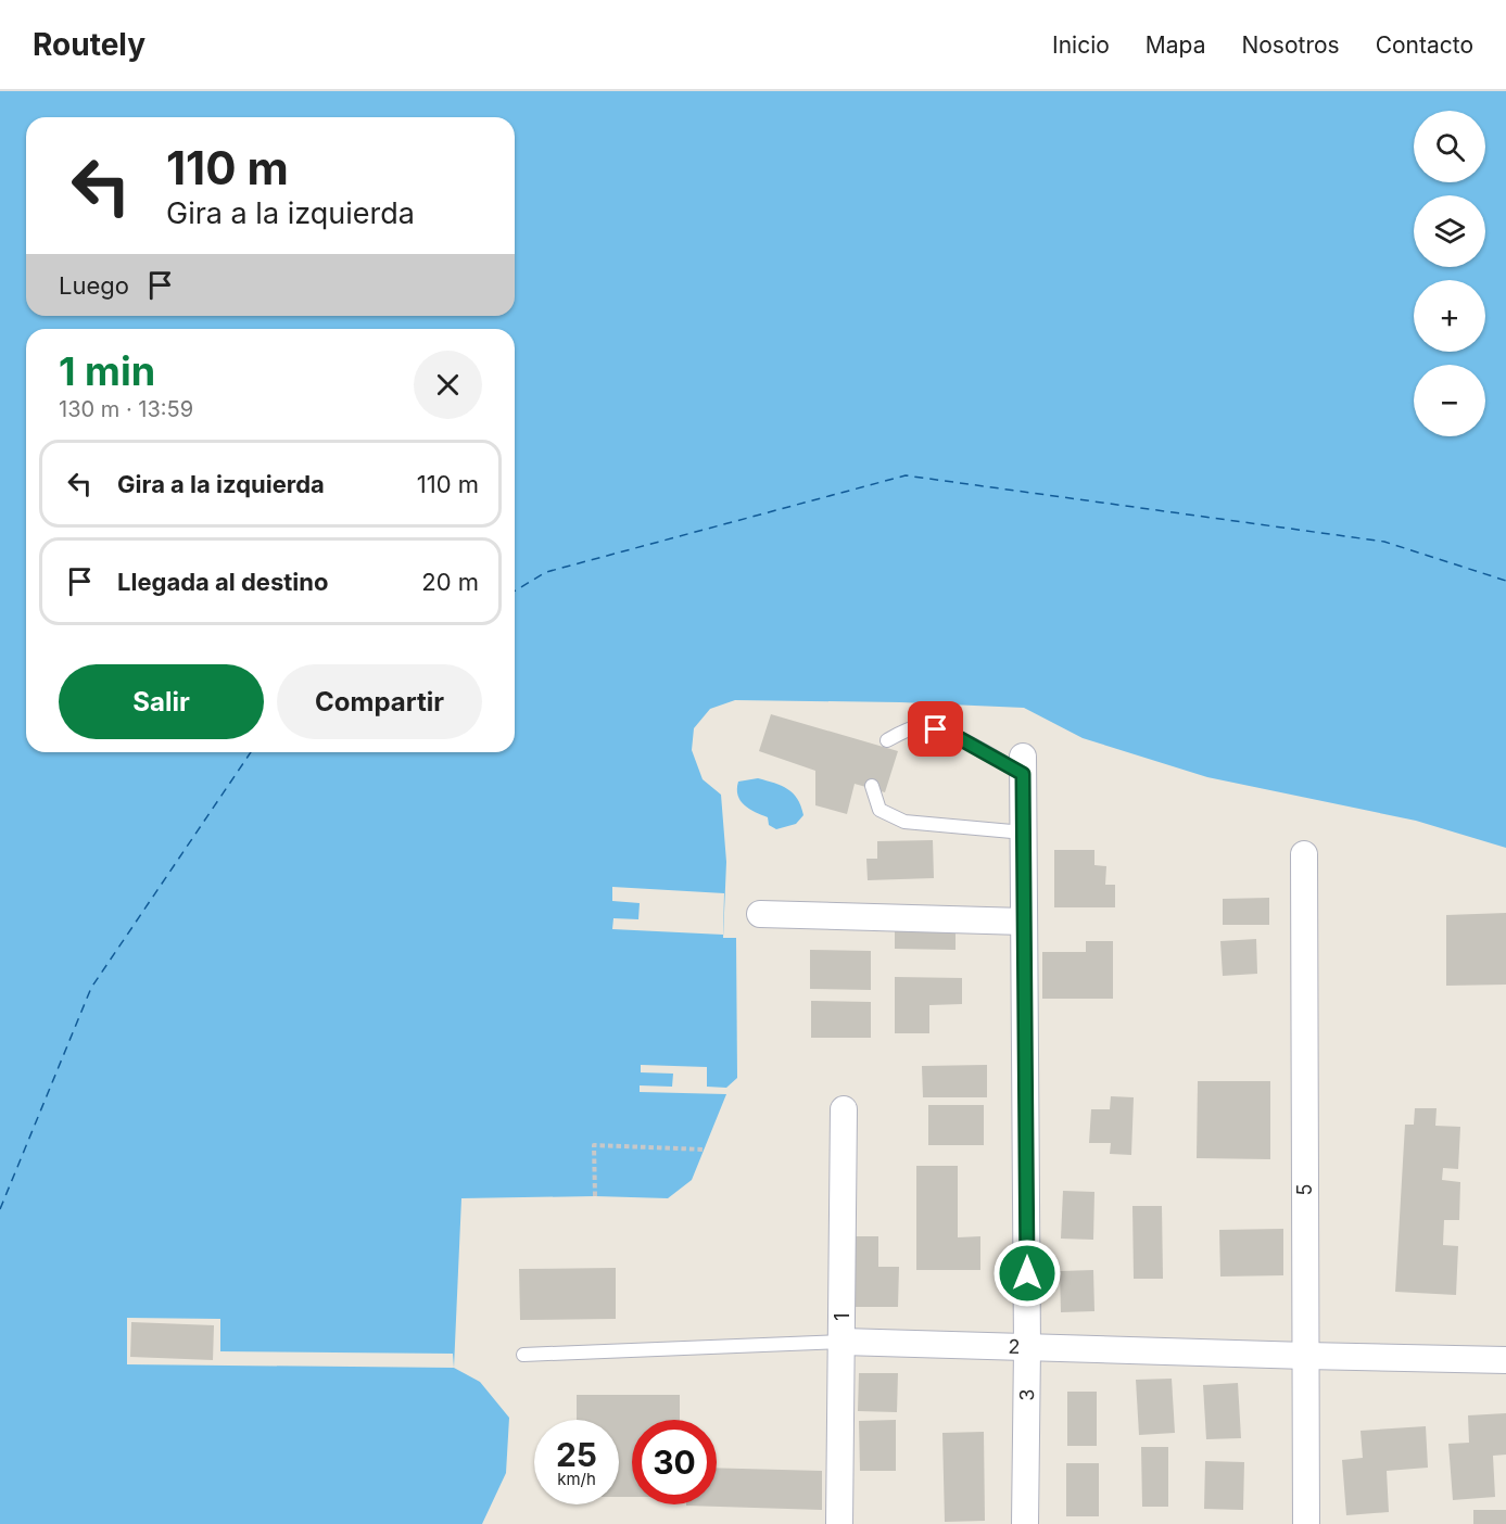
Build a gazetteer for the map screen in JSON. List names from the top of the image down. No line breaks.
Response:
{"streets":{"street":["5","1","2","3"]},"crossings":[["5","2"],["1","2"],["2","3"]],"page":{"header":"Routely","nav":["Inicio","Mapa","Nosotros","Contacto"],"map_buttons":["+","−"],"turn":["110 m","Gira a la izquierda"],"then":"Luego","heading":["1 min","130 m · 13:59"],"list":[{"name":"Gira a la izquierda","value":"110 m"},{"name":"Llegada al destino","value":"20 m"}],"buttons":["Salir","Compartir"],"speed":"25 km/h","limit":"30"}}
